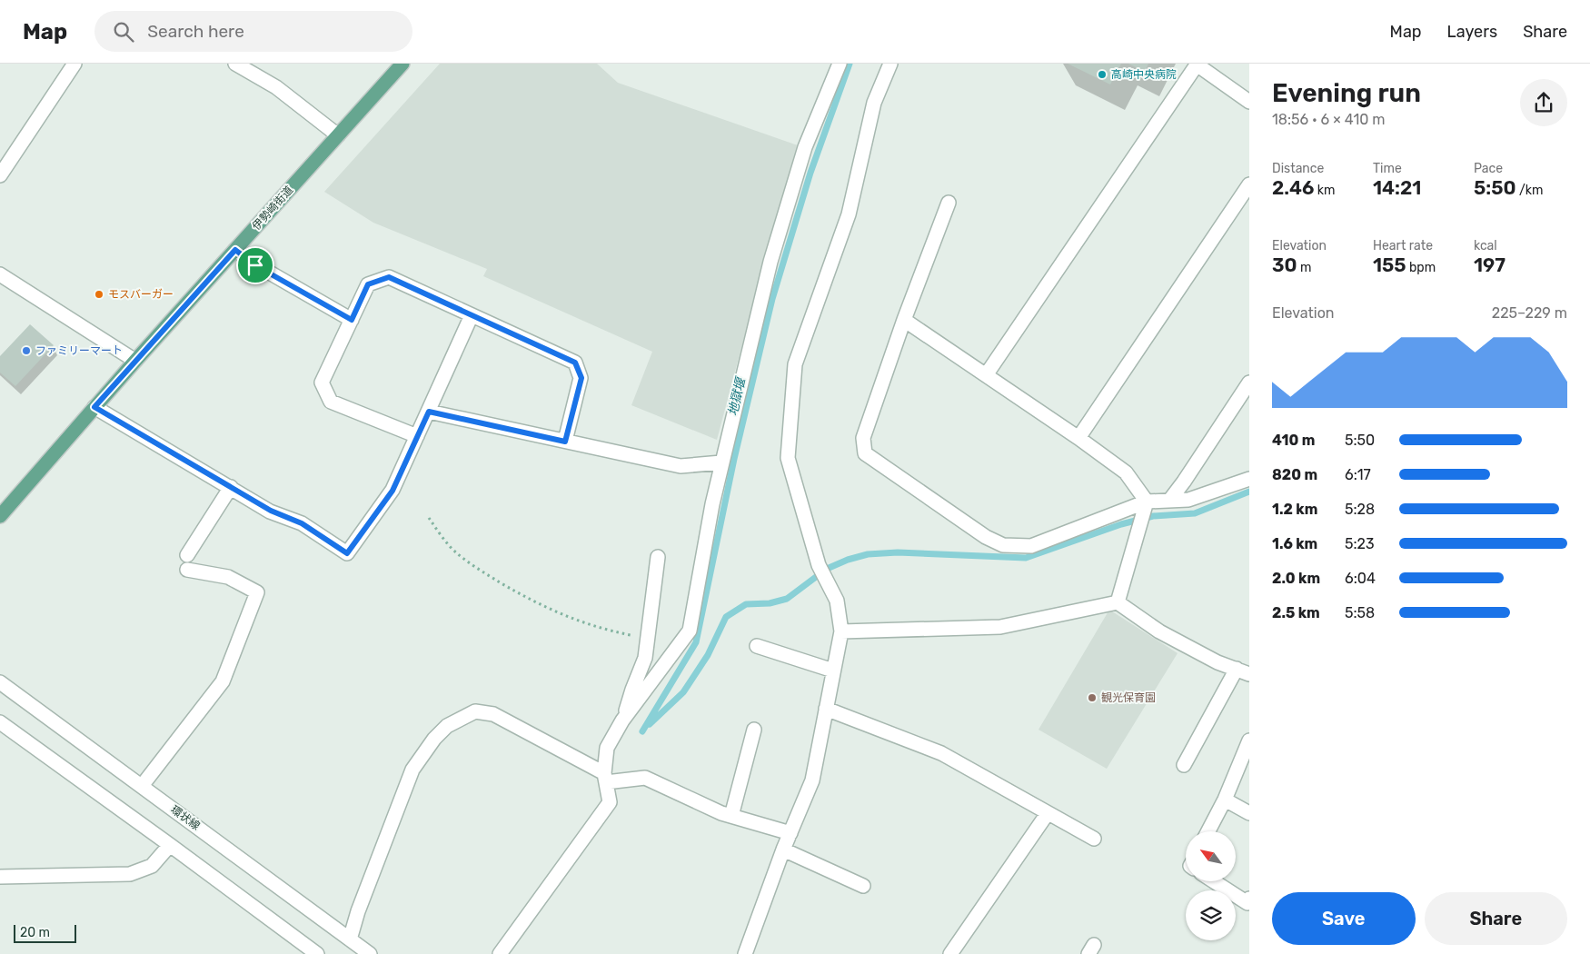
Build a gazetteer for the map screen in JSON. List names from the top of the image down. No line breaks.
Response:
{"streets":{"main road":["伊勢崎街道"],"street":["環状線"]},"water":["地獄堰"],"places":["高崎中央病院","モスバーガー","ファミリーマート","観光保育園"],"scale_bar":"20 m","north":"top left","page":{"header":"Map","search":"Search here","nav":["Map","Layers","Share"],"heading":["Evening run","18:56 · 6 × 410 m"],"stats":[["Distance","2.46 km"],["Time","14:21"],["Pace","5:50 /km"],["Elevation","30 m"],["Heart rate","155 bpm"],["kcal","197"]],"chart":["Elevation","225–229 m"],"list":[{"name":"410 m","note":"5:50"},{"name":"820 m","note":"6:17"},{"name":"1.2 km","note":"5:28"},{"name":"1.6 km","note":"5:23"},{"name":"2.0 km","note":"6:04"},{"name":"2.5 km","note":"5:58"}],"buttons":["Save","Share"],"scale":"20 m"}}
